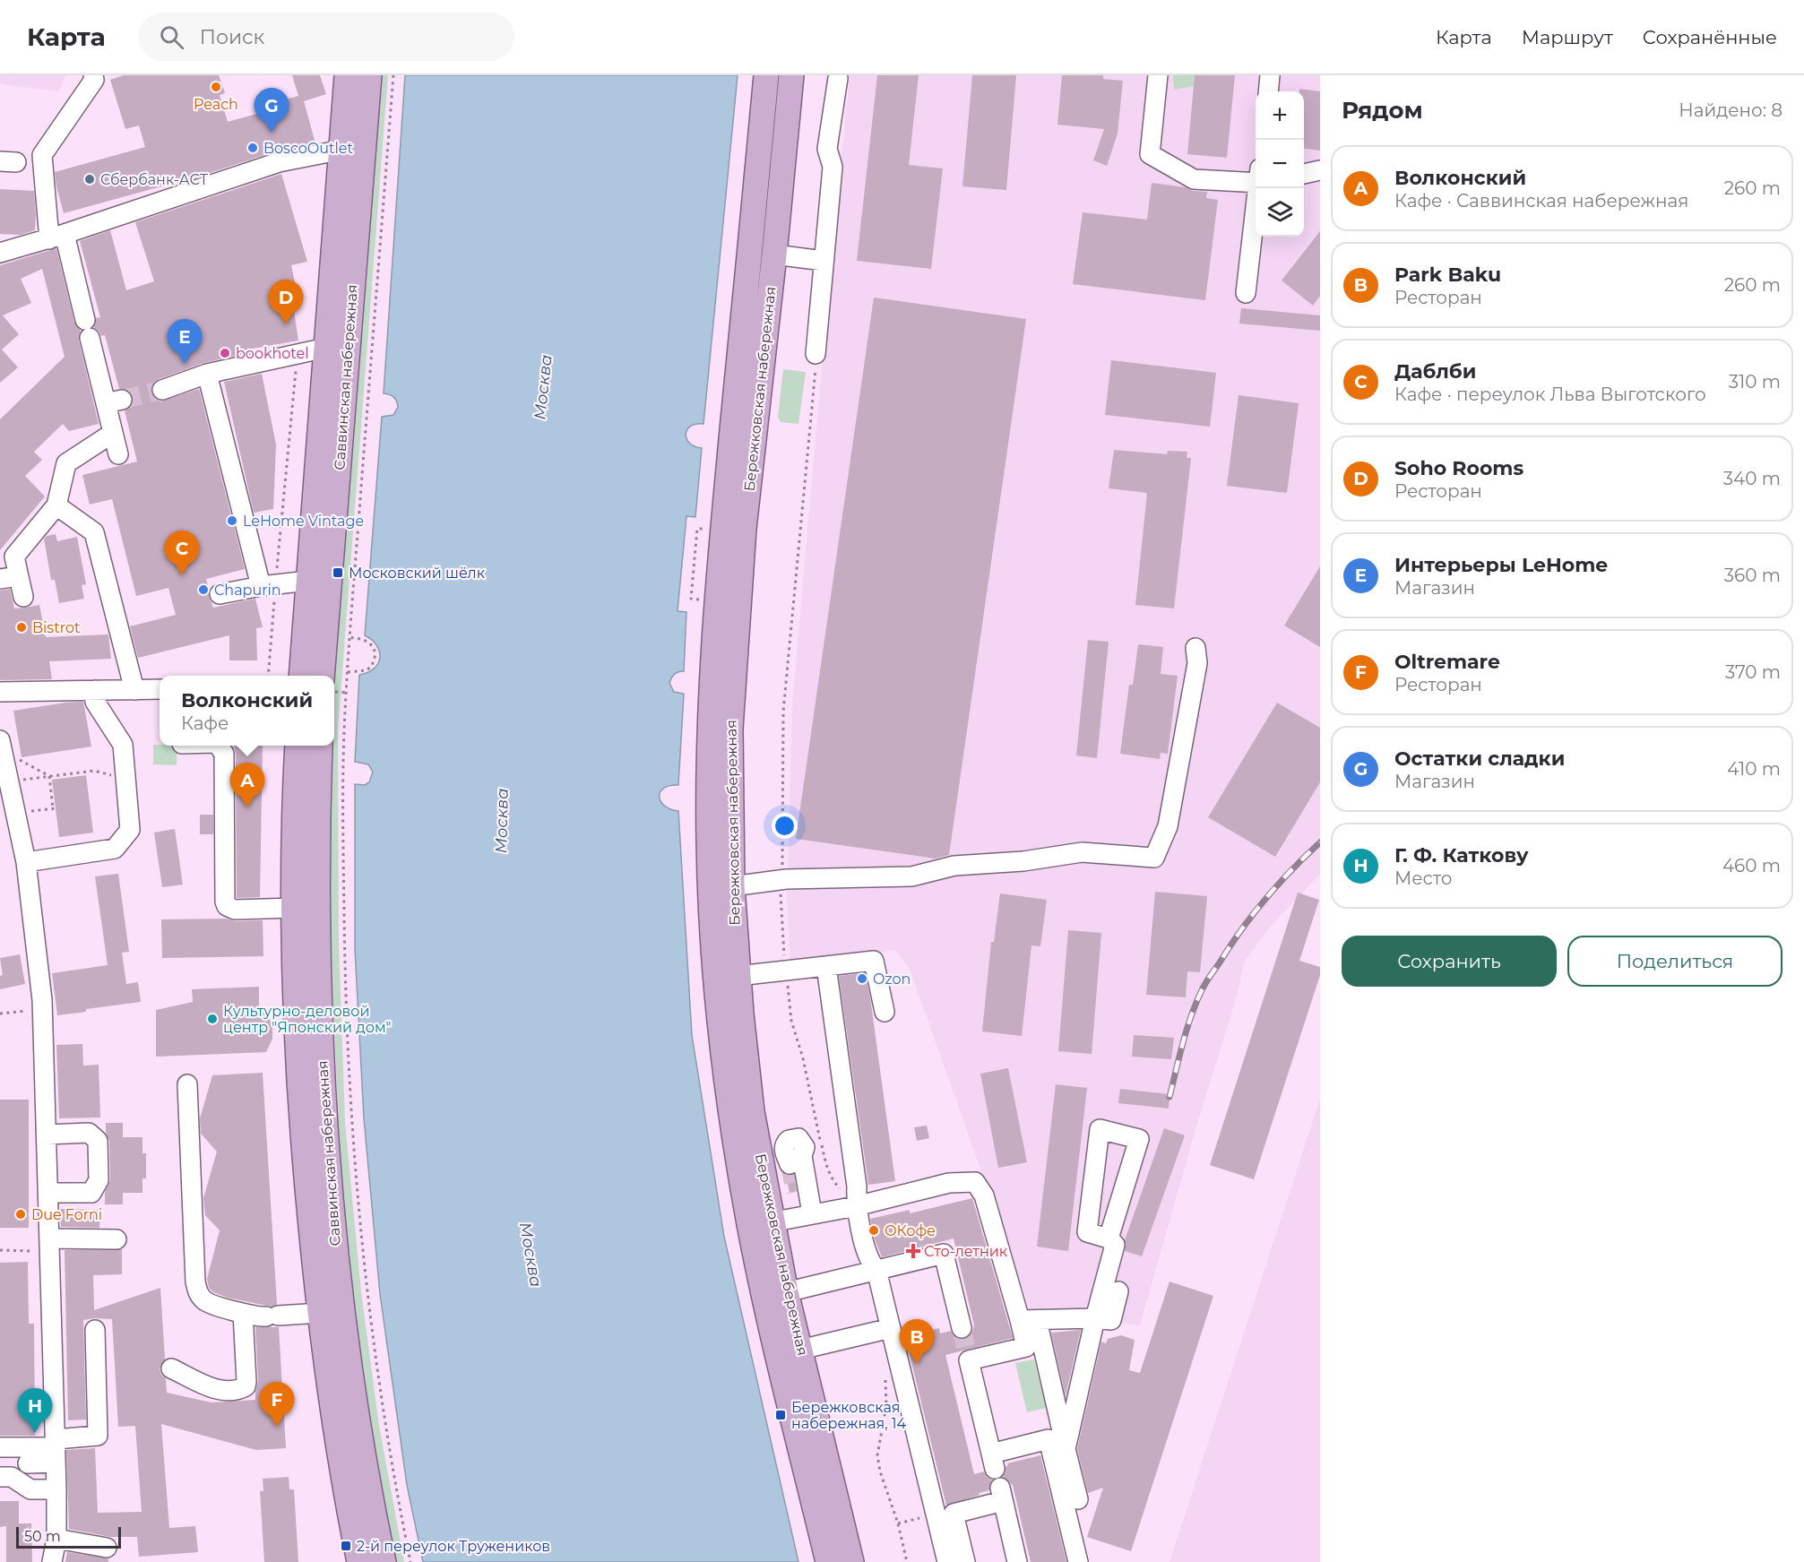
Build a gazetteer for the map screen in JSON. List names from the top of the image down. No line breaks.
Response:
{"streets":{"main road":["Саввинская набережная","Бережковская набережная"]},"water":["Москва"],"places":{"other":["Peach","BoscoOutlet","Сбербанк-АСТ","bookhotel","LeHome Vintage","Chapurin","Bistrot","Ozon","Культурно-деловой центр \"Японский дом\"","Due Forni","ОКофе"],"transit":["Московский шёлк","Бережковская набережная, 14","2-й переулок Тружеников"],"health":["Сто-летник"]},"scale_bar":"50 m","page":{"header":"Карта","search":"Поиск","nav":["Карта","Маршрут","Сохранённые"],"heading":["Рядом","Найдено: 8"],"pins":["G","D","E","C","A","B","F","H"],"map_buttons":["+","−"],"list":[{"mark":"A","name":"Волконский","note":"Кафе · Саввинская набережная","value":"260 m"},{"mark":"B","name":"Park Baku","note":"Ресторан","value":"260 m"},{"mark":"C","name":"Даблби","note":"Кафе · переулок Льва Выготского","value":"310 m"},{"mark":"D","name":"Soho Rooms","note":"Ресторан","value":"340 m"},{"mark":"E","name":"Интерьеры LeHome","note":"Магазин","value":"360 m"},{"mark":"F","name":"Oltremare","note":"Ресторан","value":"370 m"},{"mark":"G","name":"Остатки сладки","note":"Магазин","value":"410 m"},{"mark":"H","name":"Г. Ф. Каткову","note":"Место","value":"460 m"}],"popup":["Волконский","Кафе"],"buttons":["Сохранить","Поделиться"],"scale":"50 m"}}
